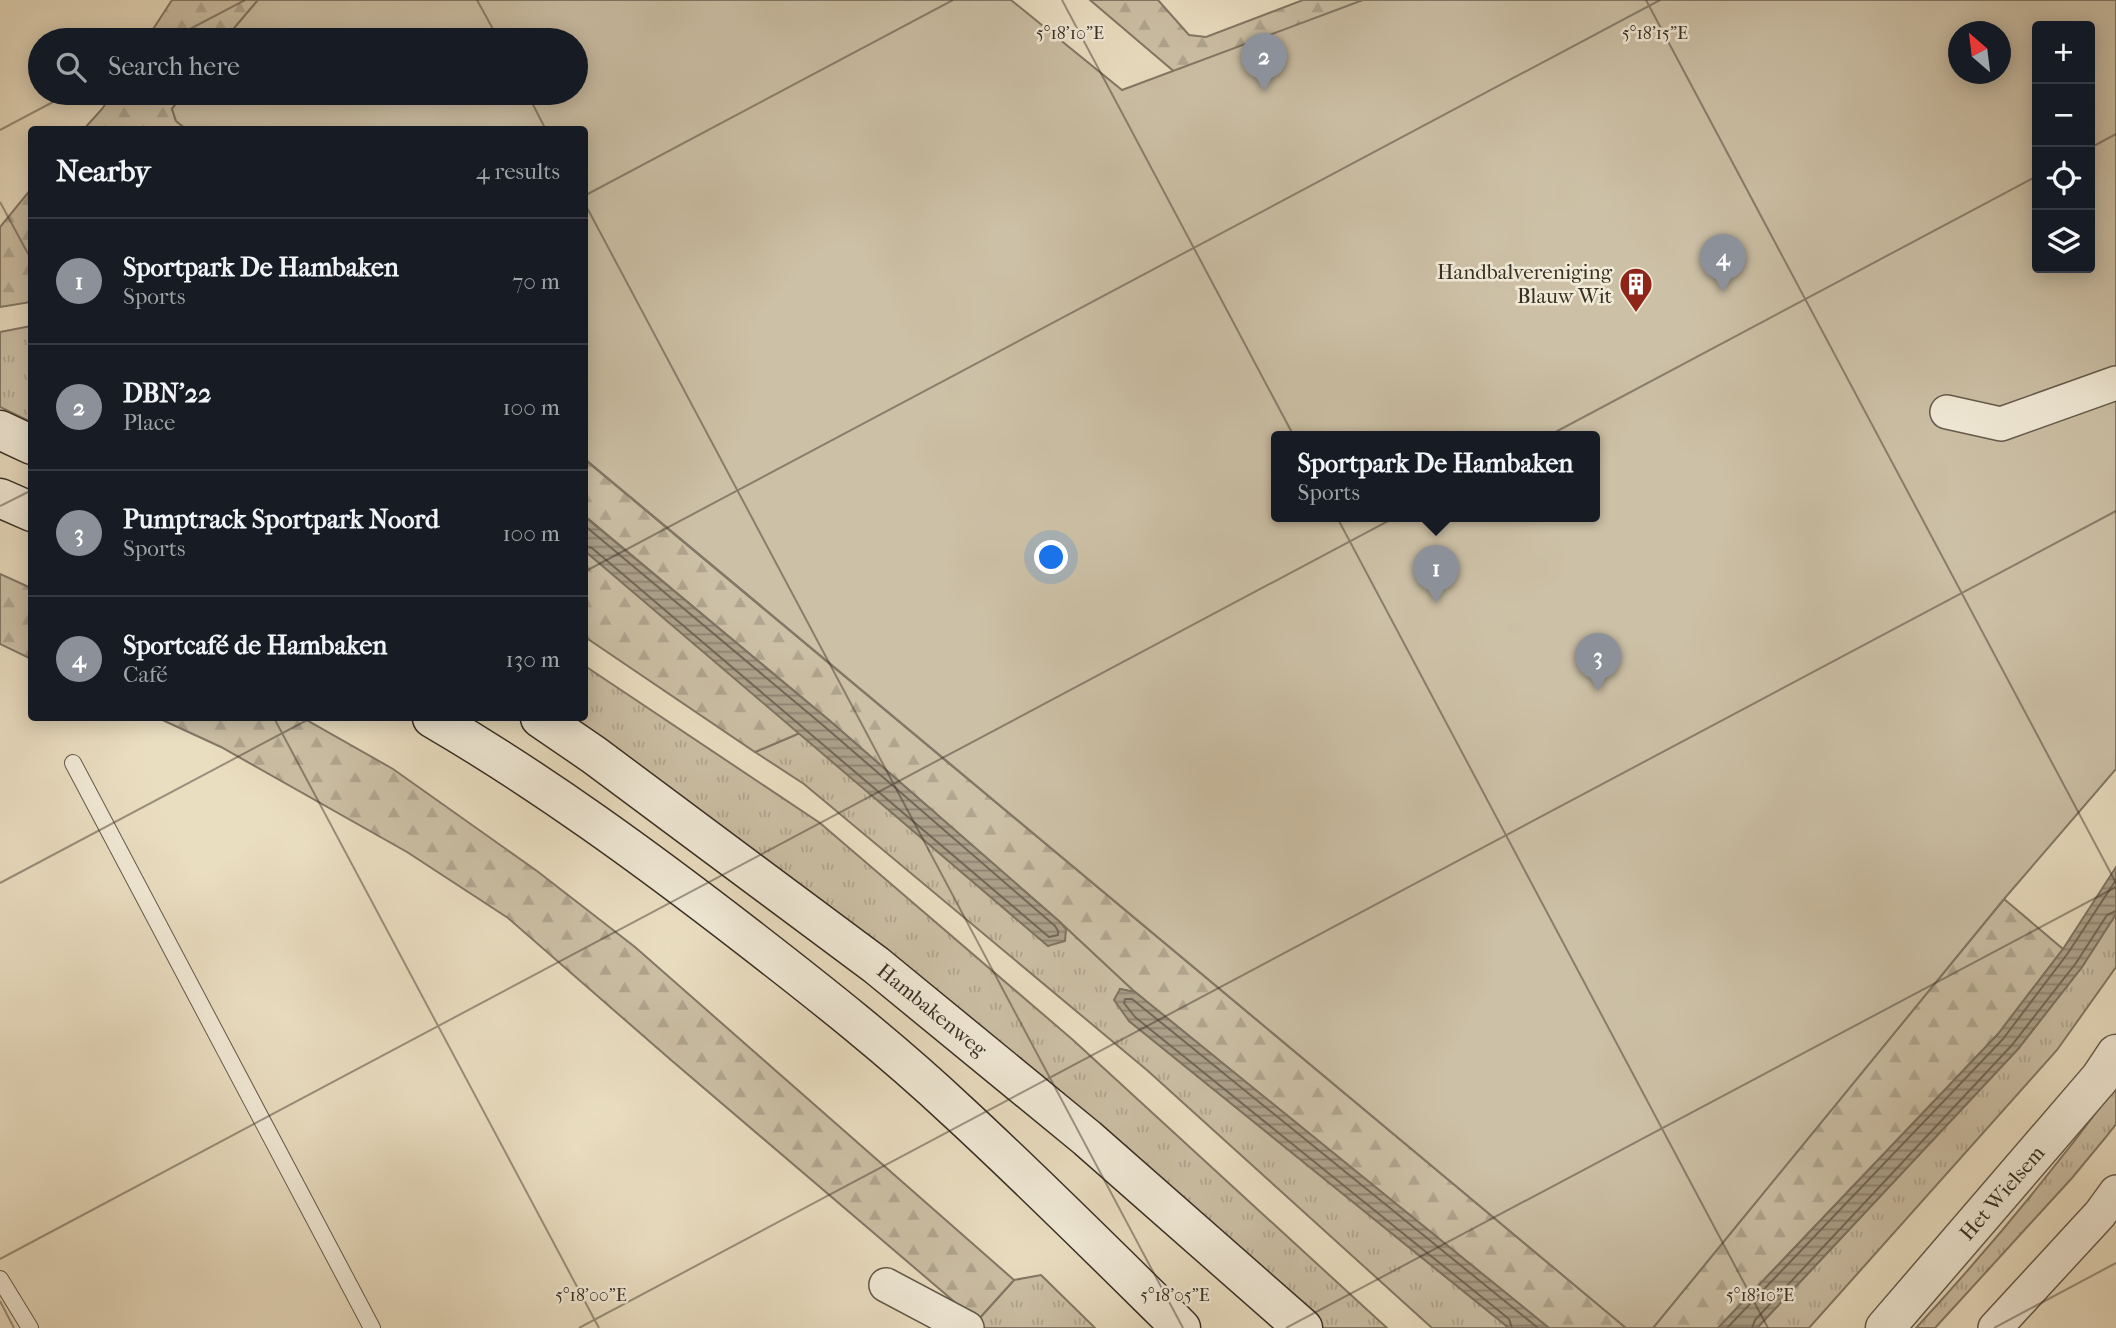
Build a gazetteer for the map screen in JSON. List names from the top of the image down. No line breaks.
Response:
{"streets":{"main road":["Hambakenweg","Het Wielsem"]},"places":{"building":["Handbalvereniging Blauw Wit"]},"north":"top left","page":{"map_buttons":["+","−"],"search":"Search here","pins":["2","4","1","3"],"heading":["Nearby","4 results"],"list":[{"mark":"1","name":"Sportpark De Hambaken","note":"Sports","value":"70 m"},{"mark":"2","name":"DBN'22","note":"Place","value":"100 m"},{"mark":"3","name":"Pumptrack Sportpark Noord","note":"Sports","value":"100 m"},{"mark":"4","name":"Sportcafé de Hambaken","note":"Café","value":"130 m"}],"popup":["Sportpark De Hambaken","Sports"]},"coordinates":["5°18'10\"E","5°18'15\"E","5°18'00\"E","5°18'05\"E"]}
